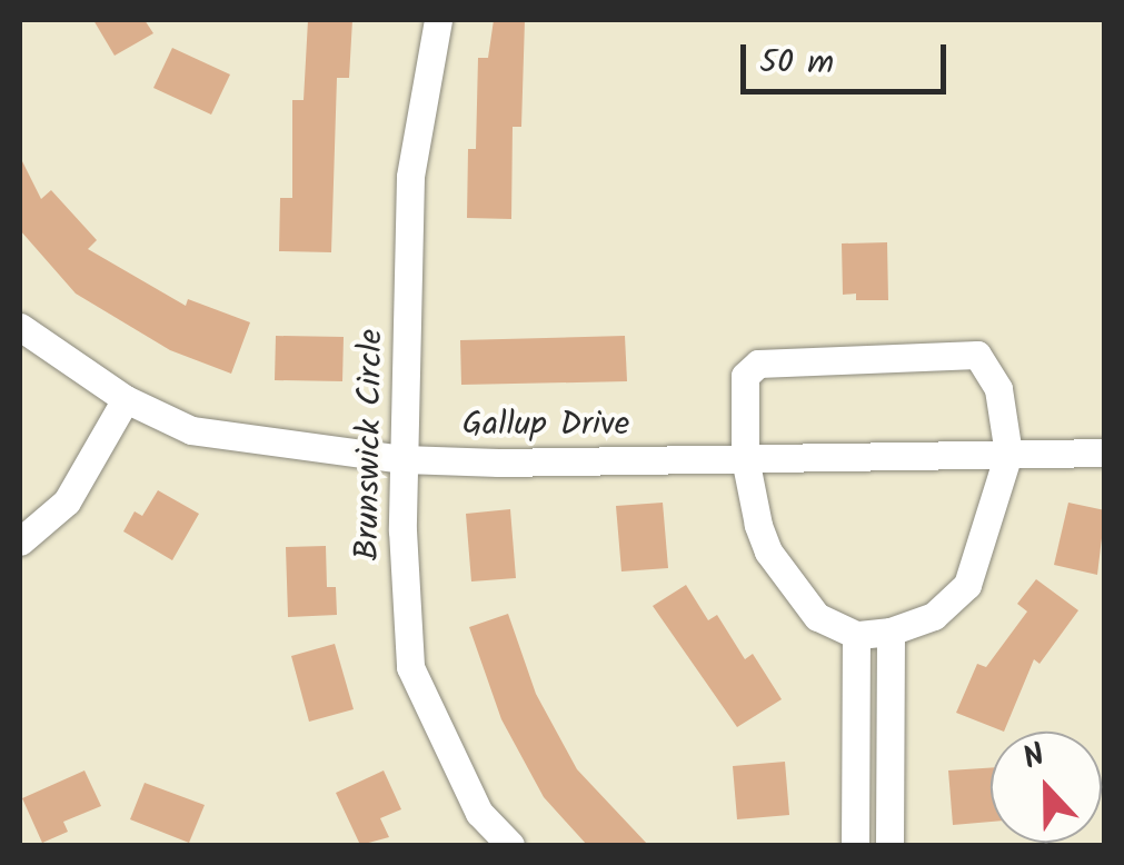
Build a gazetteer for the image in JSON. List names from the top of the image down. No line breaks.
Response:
{"streets":{"street":["Gallup Drive","Brunswick Circle"]},"crossings":[["Gallup Drive","Brunswick Circle"]],"scale_bar":"50 m","north":"top"}
